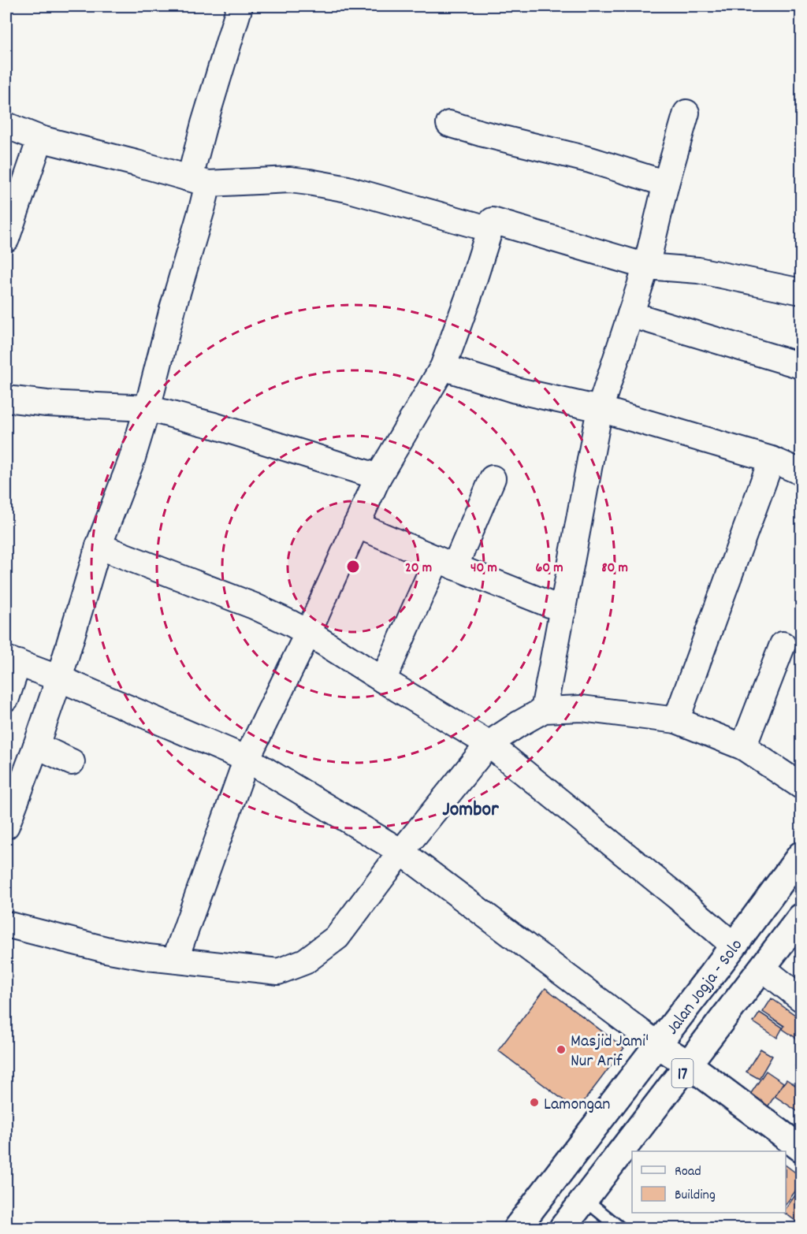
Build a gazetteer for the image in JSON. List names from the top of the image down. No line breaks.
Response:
{"streets":{"main road":["Jalan Jogja - Solo","17"]},"districts":["Jombor"],"places":["Masjid Jami' Nur Arif","Lamongan"],"legend":["Road","Building"],"rings":["20 m","40 m","60 m","80 m"]}
